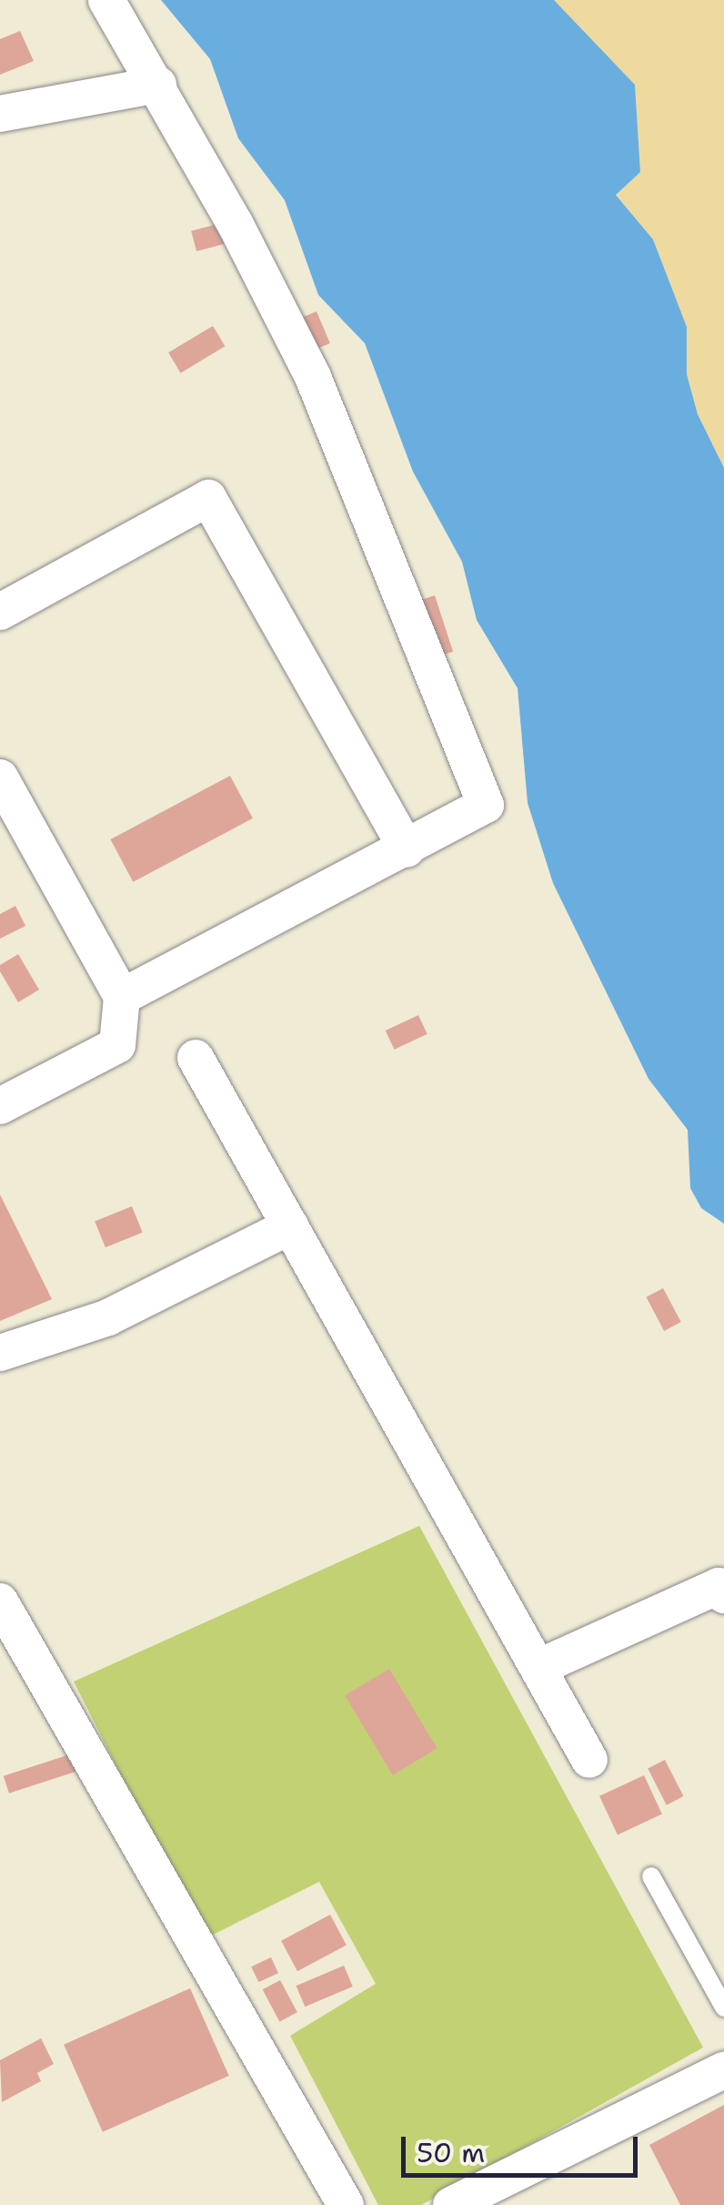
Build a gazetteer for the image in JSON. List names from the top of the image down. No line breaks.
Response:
{"scale_bar":"50 m"}
